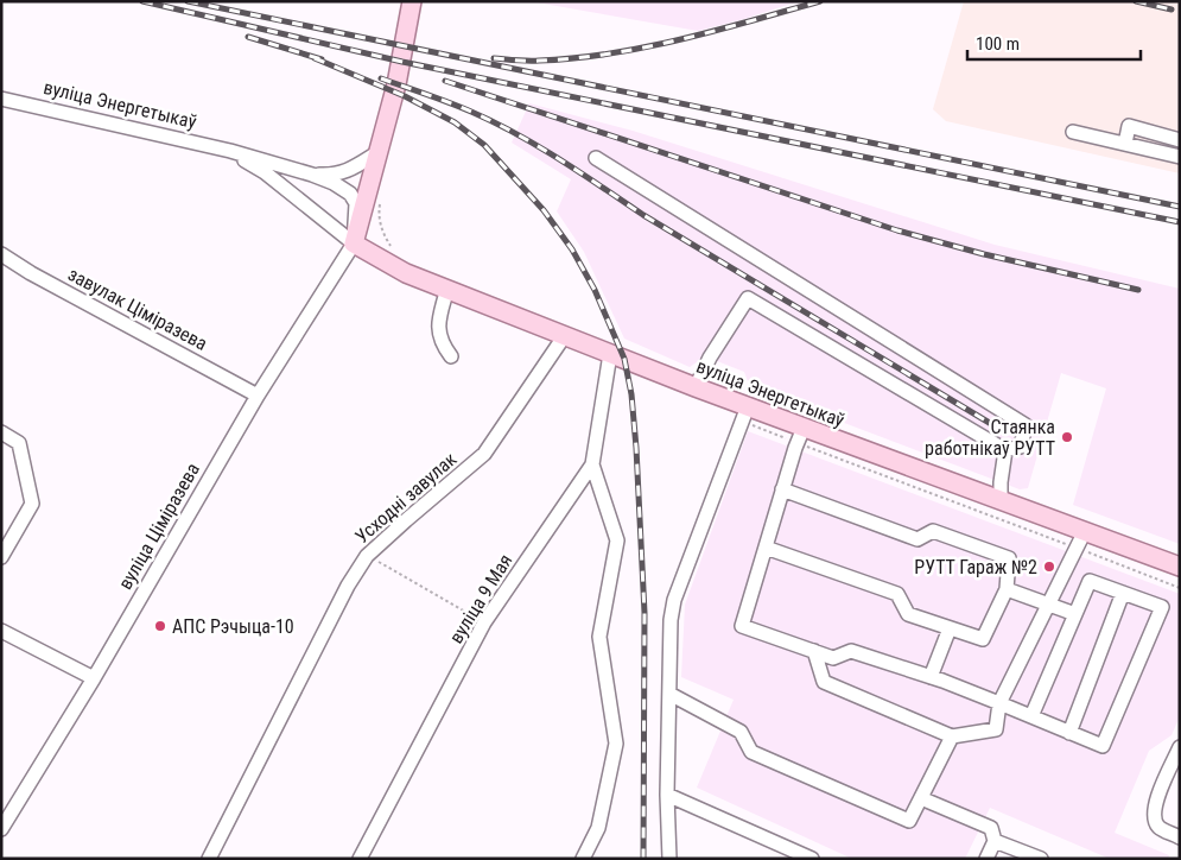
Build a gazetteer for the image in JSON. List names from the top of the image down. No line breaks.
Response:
{"streets":{"main road":["вуліца Энергетыкаў"],"street":["завулак Ціміразева","Усходні завулак","вуліца Ціміразева","вуліца 9 Мая"]},"crossings":[["вуліца Энергетыкаў","Усходні завулак"],["вуліца Энергетыкаў","вуліца Ціміразева"],["вуліца Энергетыкаў","вуліца 9 Мая"],["завулак Ціміразева","вуліца Ціміразева"]],"places":["Стаянка работнікаў РУТТ","РУТТ Гараж №2","АПС Рэчыца-10"],"scale_bar":"100 m"}
